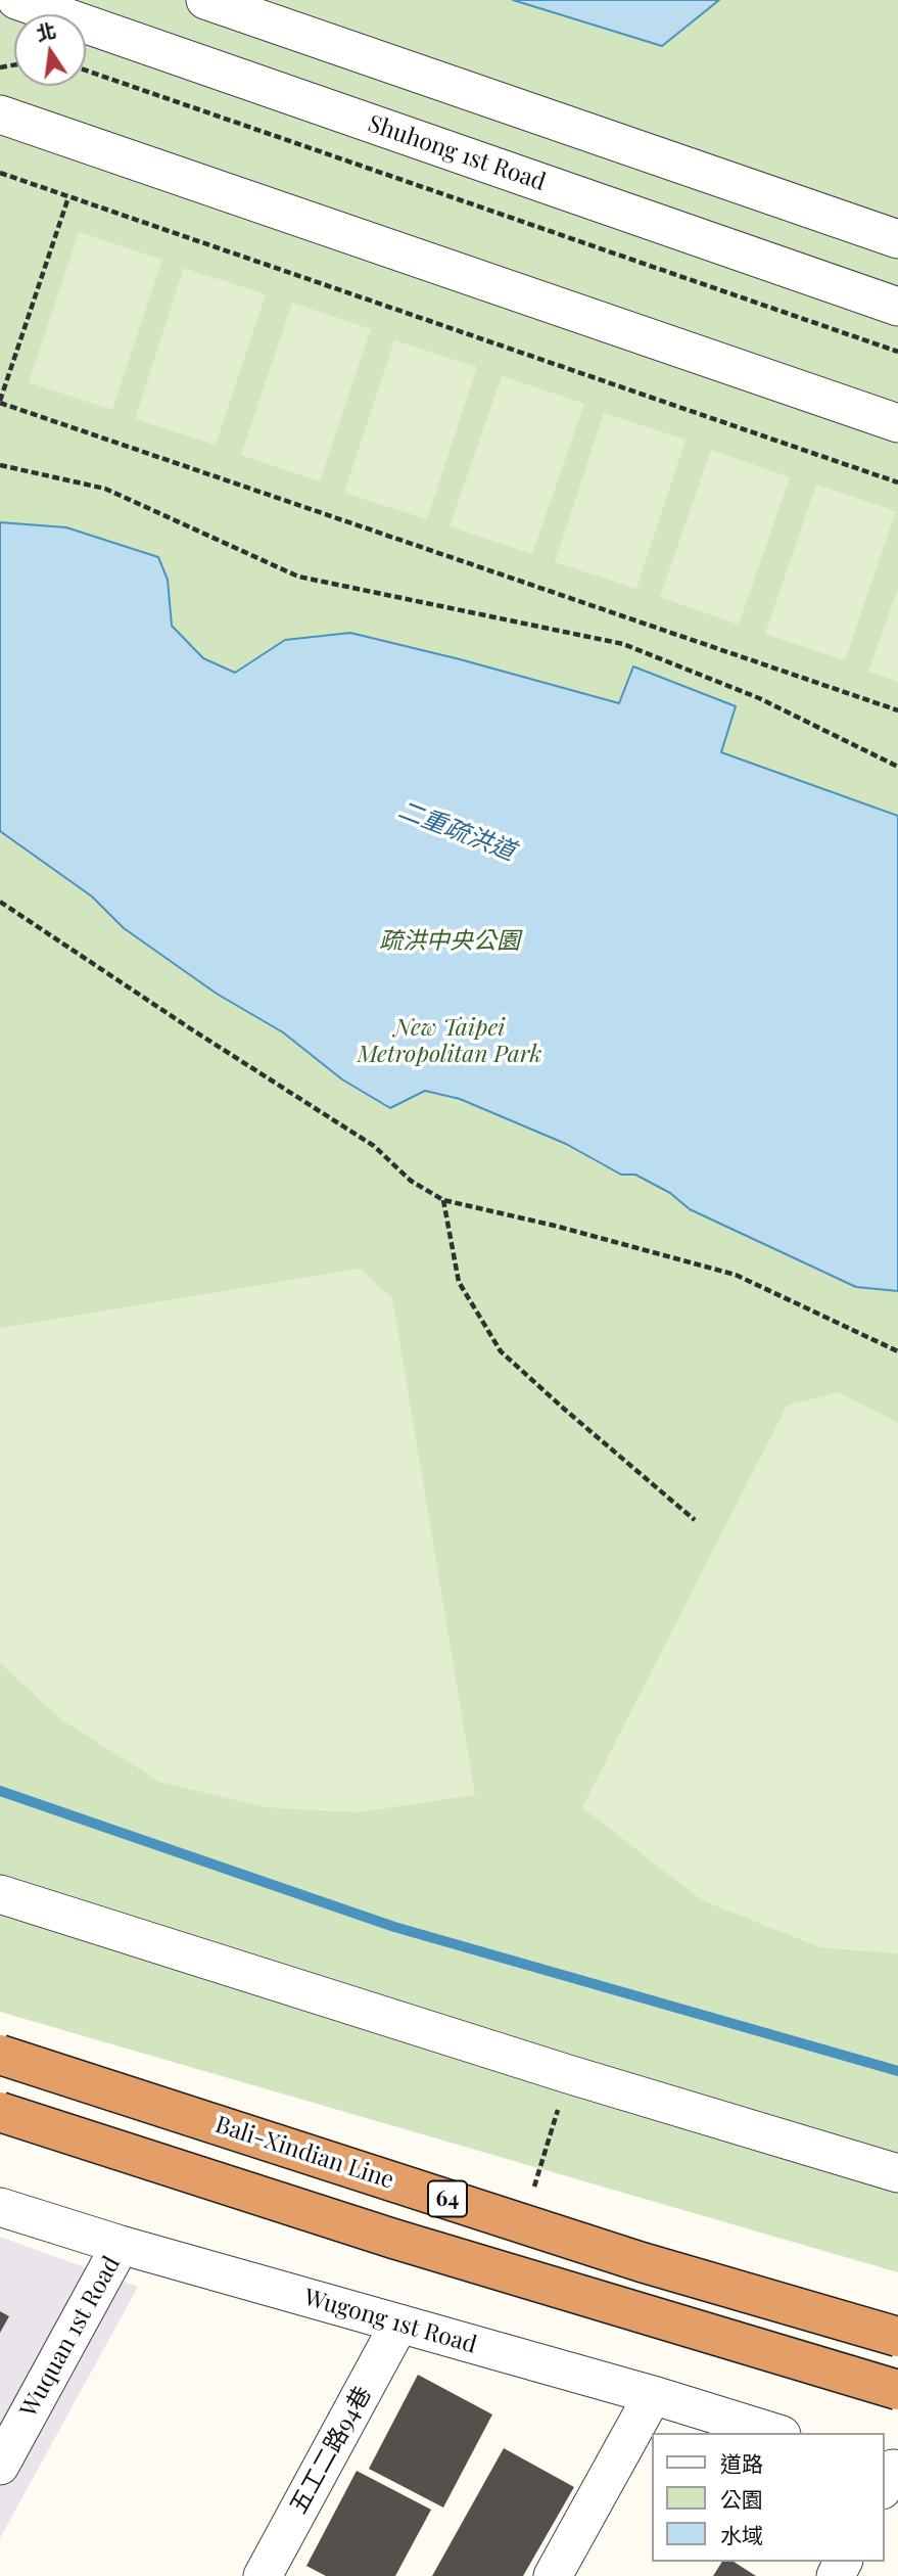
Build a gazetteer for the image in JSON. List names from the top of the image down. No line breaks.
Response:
{"streets":{"highway":["Bali-Xindian Line","64"],"street":["Shuhong 1st Road","Wugong 1st Road","Wuquan 1st Road","五工二路94巷"]},"crossings":[["Wugong 1st Road","Wuquan 1st Road"],["Wugong 1st Road","五工二路94巷"]],"water":["二重疏洪道"],"parks":["疏洪中央公園","New Taipei Metropolitan Park"],"legend":["道路","公園","水域"],"north":"top"}
